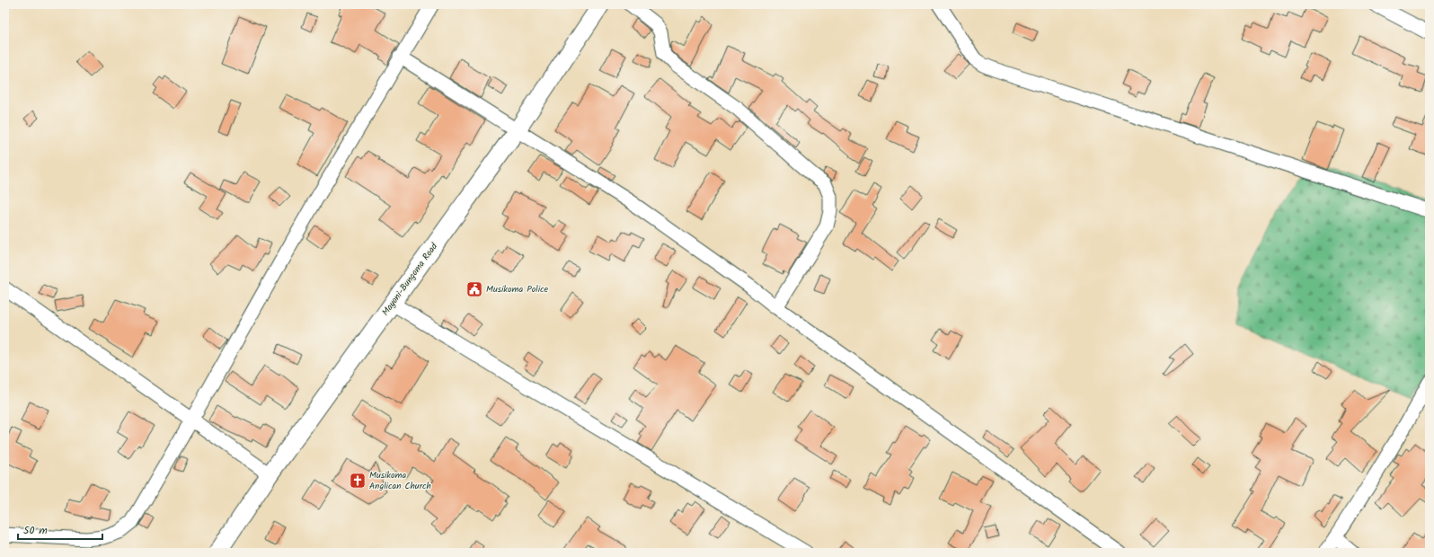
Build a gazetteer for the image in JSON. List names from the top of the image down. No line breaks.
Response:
{"streets":{"main road":["Mayoni-Bungoma Road"]},"places":{"public building":["Musikoma Police"],"church":["Musikoma Anglican Church"]},"scale_bar":"50 m"}
